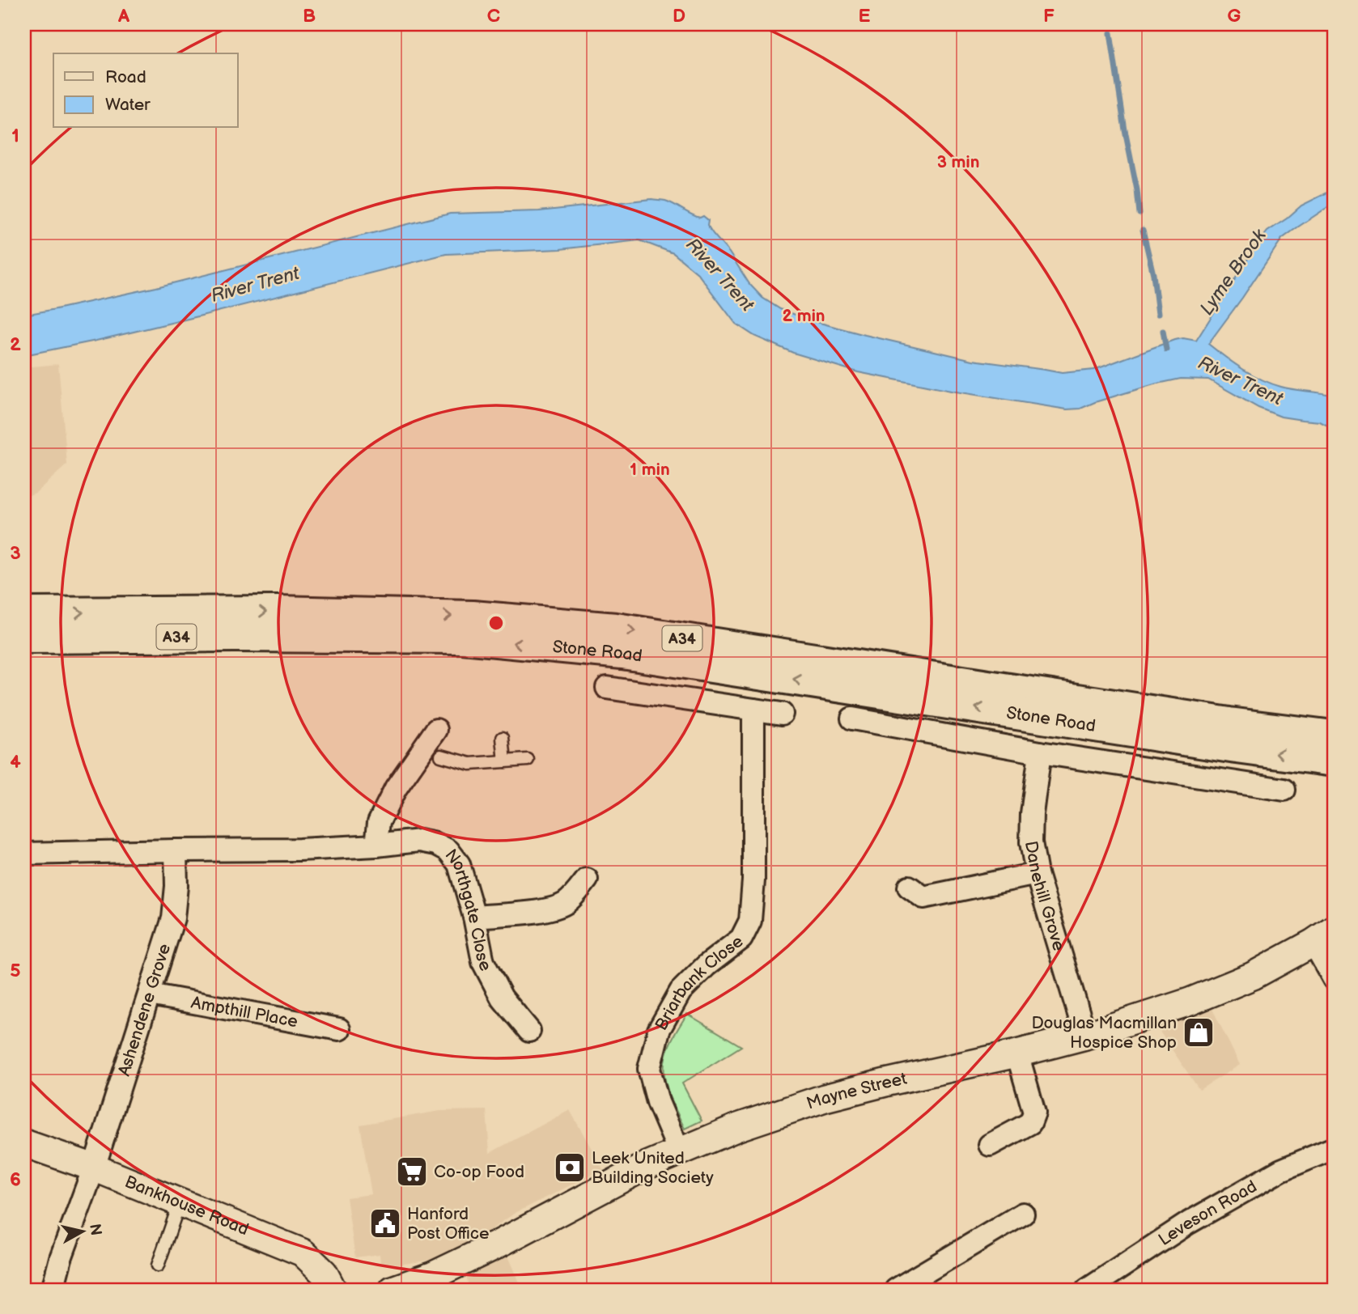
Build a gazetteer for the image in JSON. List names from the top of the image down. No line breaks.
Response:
{"streets":{"highway":["A34","Stone Road"],"street":["Danehill Grove","Northgate Close","Briarbank Close","Ashendene Grove","Ampthill Place","Mayne Street","Bankhouse Road","Leveson Road"]},"crossings":[["Danehill Grove","Mayne Street"],["Briarbank Close","Mayne Street"],["Ashendene Grove","Ampthill Place"],["Ashendene Grove","Bankhouse Road"]],"water":["Lyme Brook","River Trent"],"places":{"shop":["Douglas Macmillan Hospice Shop"],"bank":["Leek United Building Society"],"supermarket":["Co-op Food"],"public building":["Hanford Post Office"]},"legend":["Road","Water"],"north":"right","grid":{"columns":["A","B","C","D","E","F","G"],"rows":["1","2","3","4","5","6"]},"rings":["3 min","2 min","1 min"]}
